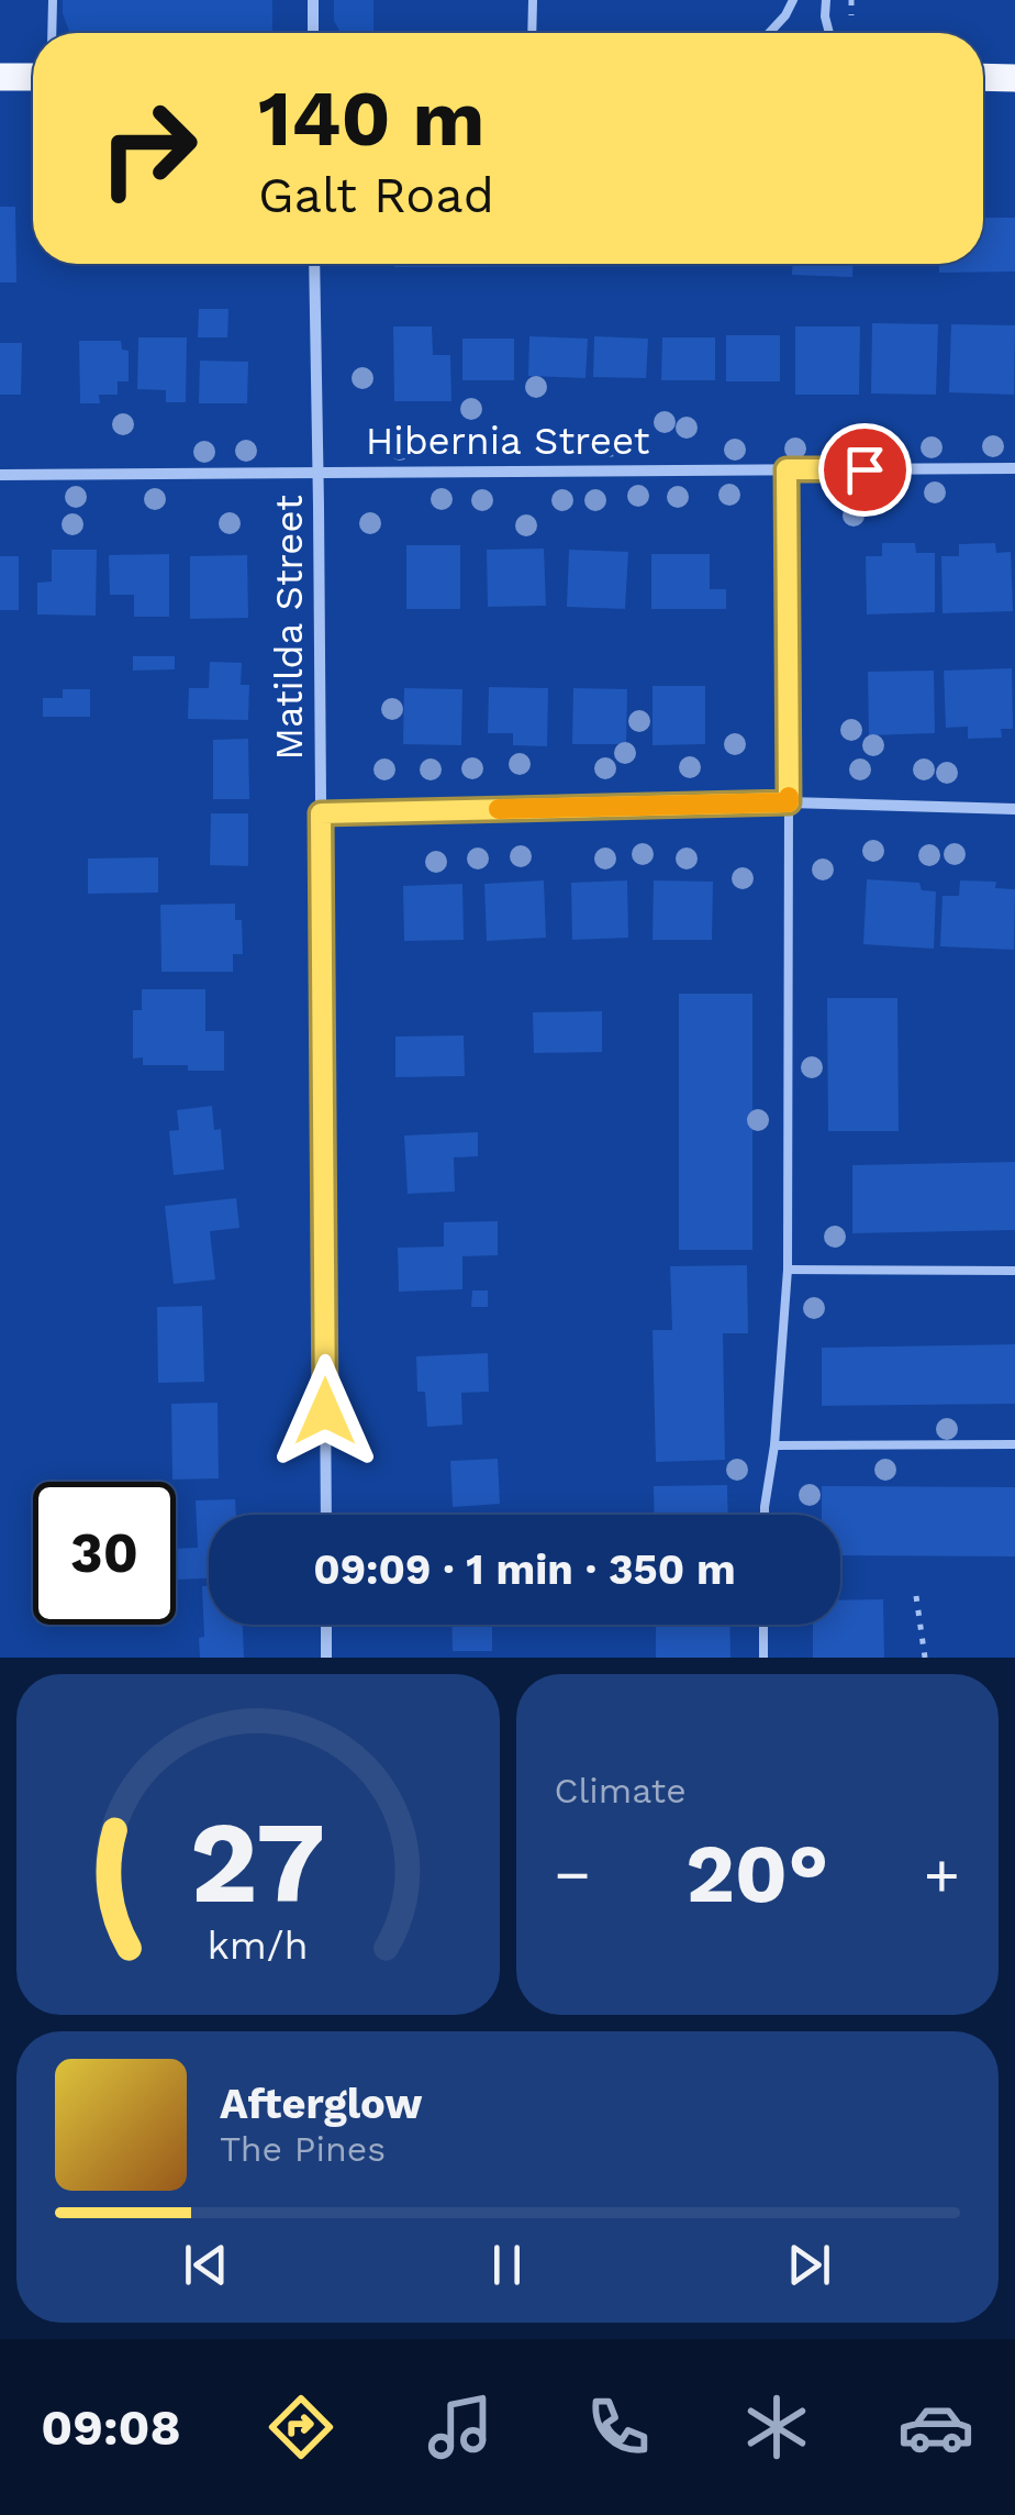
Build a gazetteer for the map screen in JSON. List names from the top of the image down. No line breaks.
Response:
{"streets":{"street":["Hibernia Street","Matilda Street"]},"crossings":[["Hibernia Street","Matilda Street"]],"page":{"turn":["140 m","Galt Road"],"limit":"30","trip":"09:09 · 1 min · 350 m","tile":"Climate","heat":["−","20°","+"],"song":["Afterglow","The Pines"],"tabs":"09:08","gauge":["27","km/h"]}}
